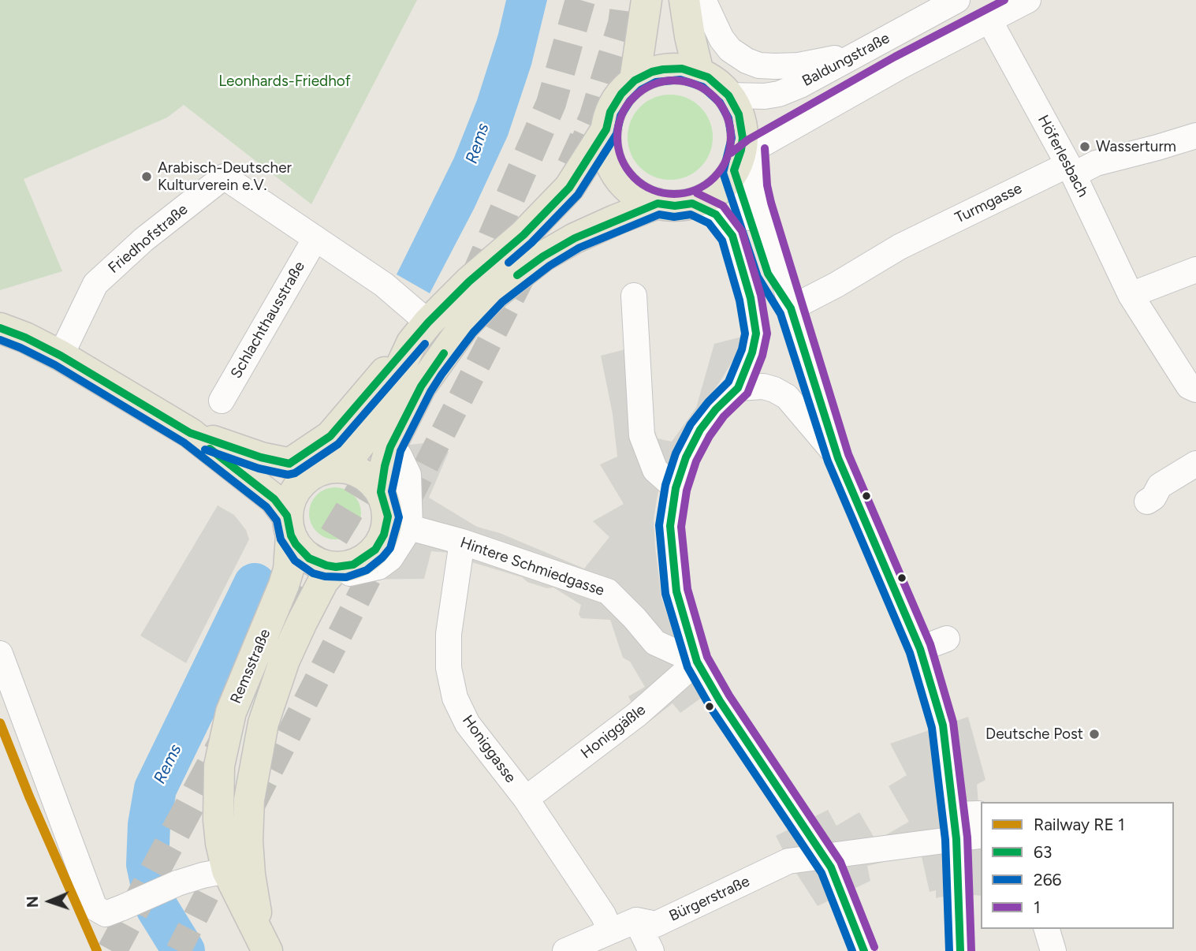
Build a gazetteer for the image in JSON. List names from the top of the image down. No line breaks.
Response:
{"streets":{"main road":["Remsstraße"],"street":["Baldungstraße","Höferlesbach","Turmgasse","Friedhofstraße","Schlachthausstraße","Hintere Schmiedgasse","Honiggäßle","Honiggasse","Bürgerstraße"]},"crossings":[["Baldungstraße","Höferlesbach"],["Höferlesbach","Turmgasse"],["Friedhofstraße","Schlachthausstraße"],["Hintere Schmiedgasse","Honiggäßle"],["Hintere Schmiedgasse","Honiggasse"],["Honiggäßle","Honiggasse"],["Honiggasse","Bürgerstraße"]],"water":["Rems"],"parks":["Leonhards-Friedhof"],"places":["Wasserturm","Arabisch-Deutscher Kulturverein e.V.","Deutsche Post"],"lines":["transit line 1","transit line 63","transit line 266"],"legend":["Railway RE 1","63","266","1"],"north":"left"}
